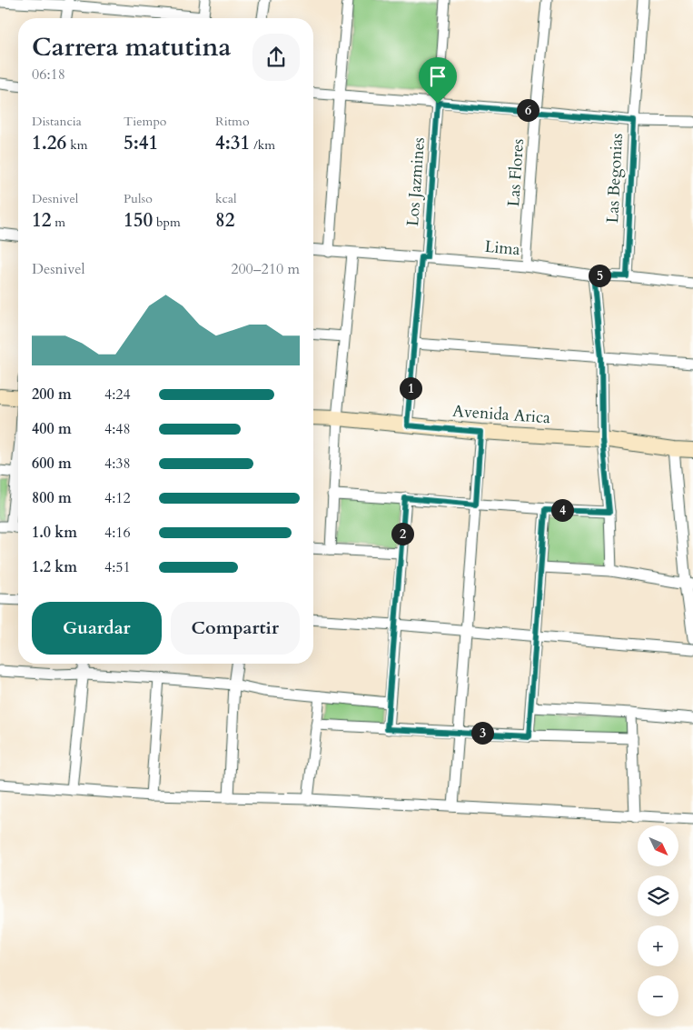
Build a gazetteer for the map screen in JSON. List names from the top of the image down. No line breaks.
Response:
{"streets":{"street":["Las Flores","Las Begonias","Los Jazmines","Lima","Avenida Arica"]},"crossings":[["Las Flores","Lima"],["Las Begonias","Lima"],["Los Jazmines","Lima"],["Los Jazmines","Avenida Arica"]],"north":"bottom right","page":{"heading":["Carrera matutina","06:18"],"stats":[["Distancia","1.26 km"],["Tiempo","5:41"],["Ritmo","4:31 /km"],["Desnivel","12 m"],["Pulso","150 bpm"],["kcal","82"]],"pins":["6","5","1","4","2","3"],"chart":["Desnivel","200–210 m"],"list":[{"name":"200 m","note":"4:24"},{"name":"400 m","note":"4:48"},{"name":"600 m","note":"4:38"},{"name":"800 m","note":"4:12"},{"name":"1.0 km","note":"4:16"},{"name":"1.2 km","note":"4:51"}],"buttons":["Guardar","Compartir"],"map_buttons":["+","−"]}}
